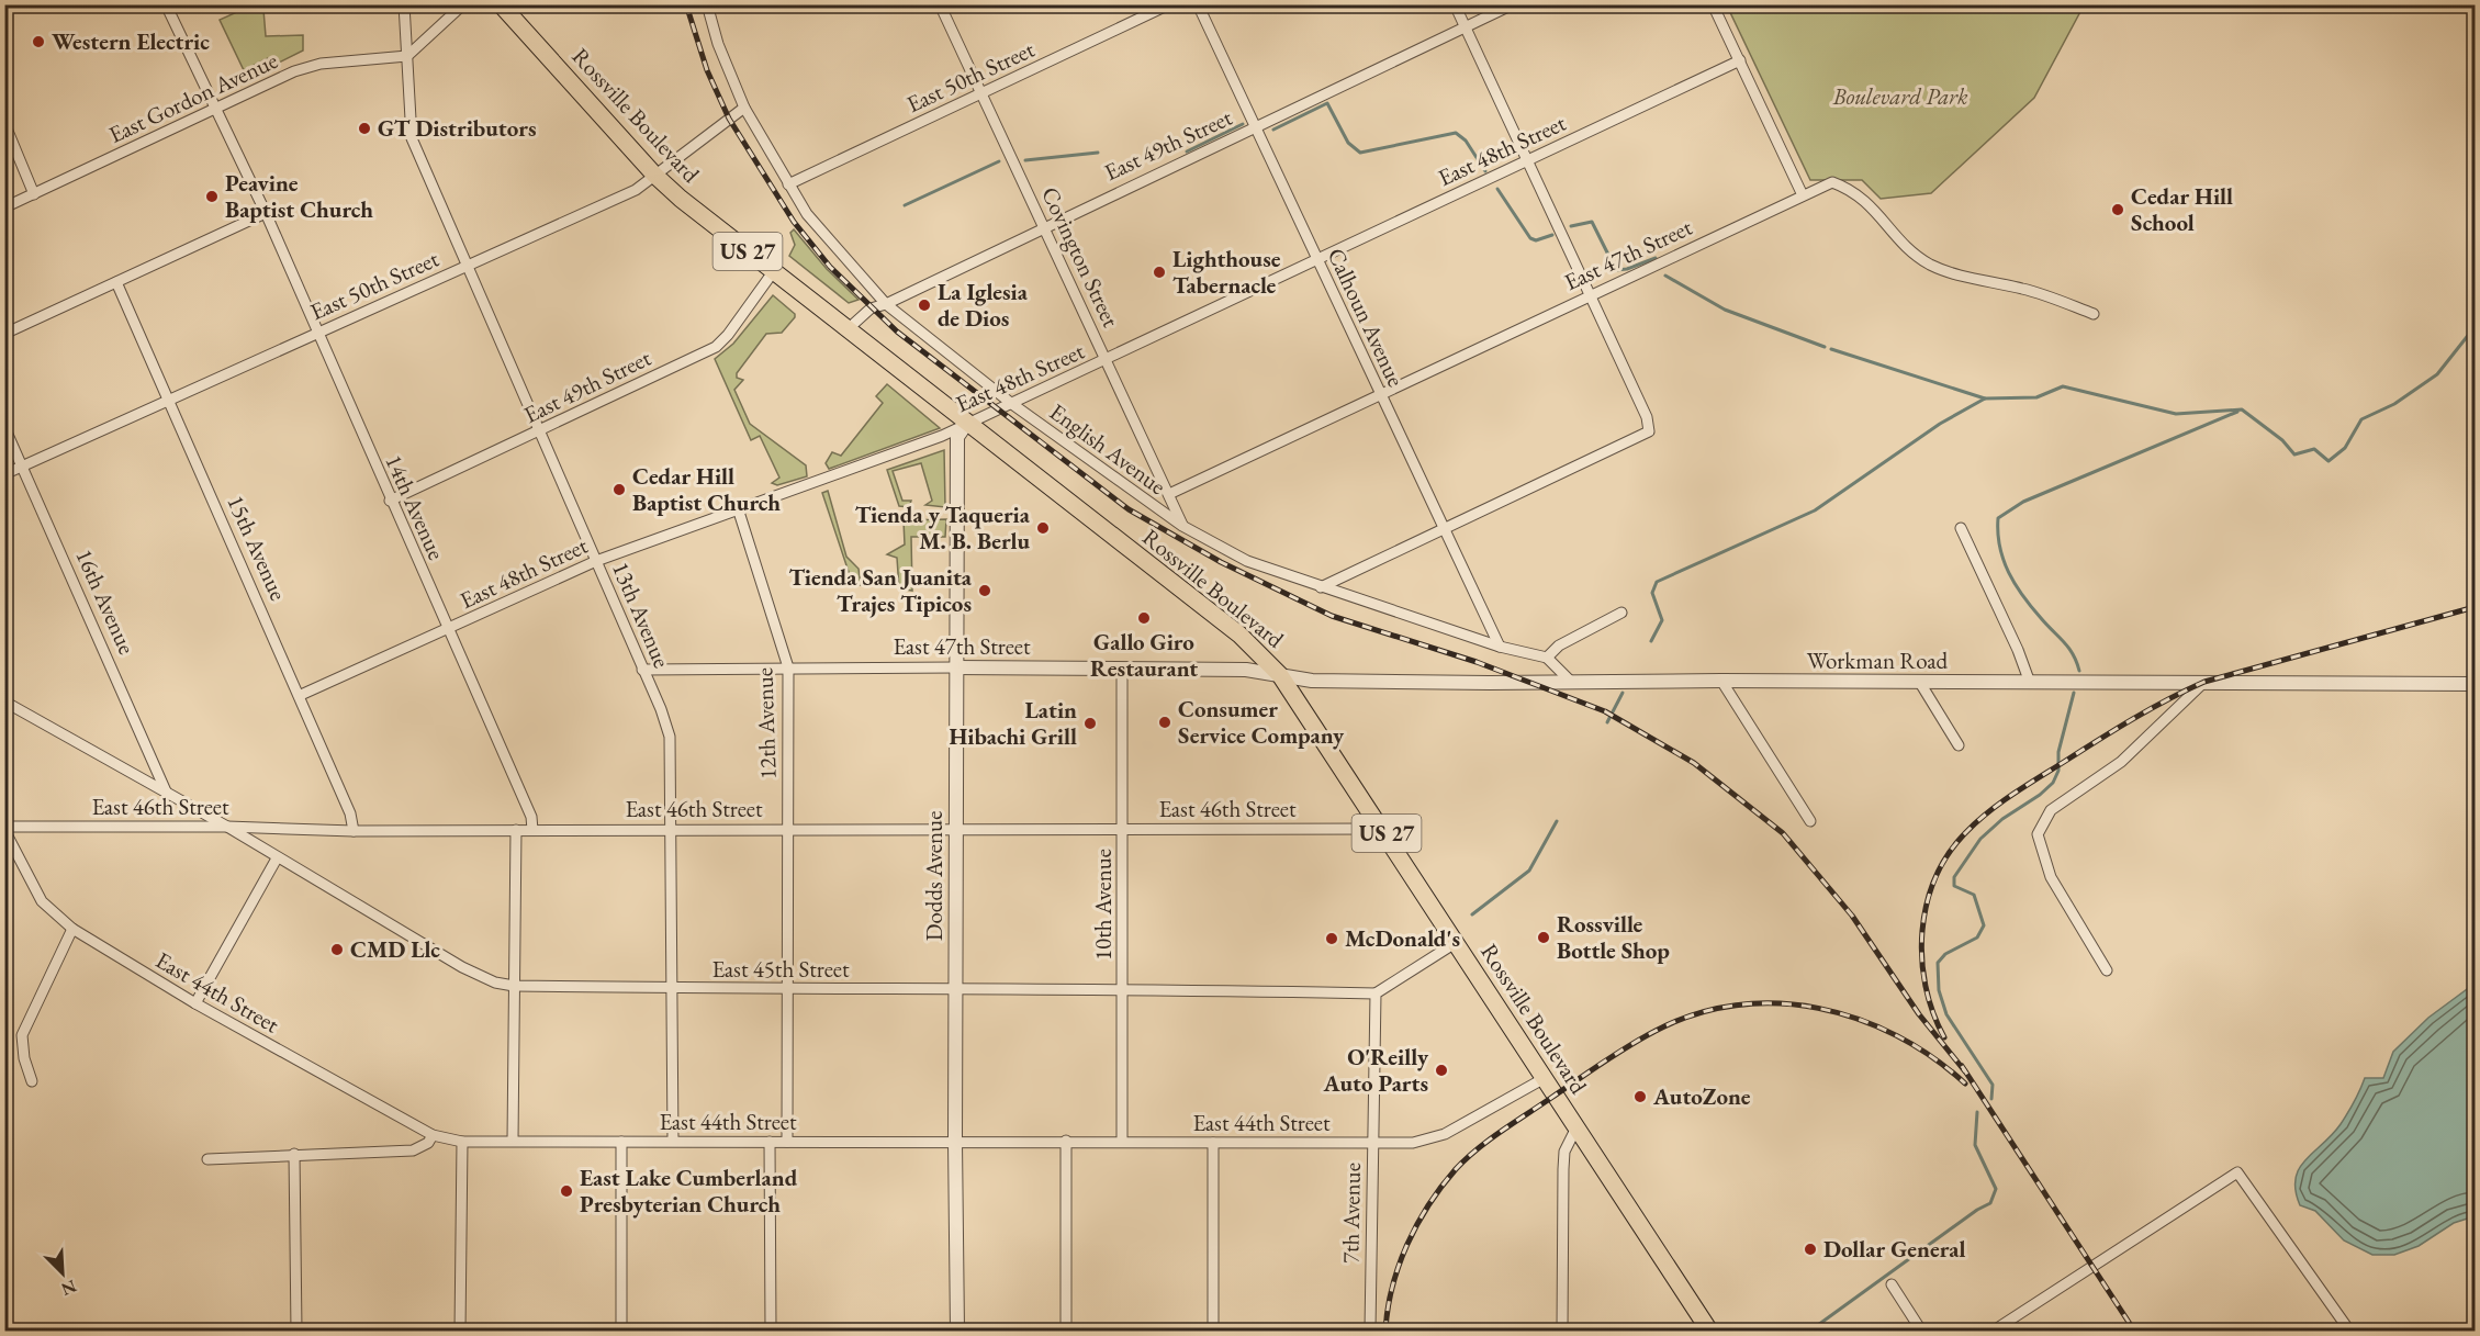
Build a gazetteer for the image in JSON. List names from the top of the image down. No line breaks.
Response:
{"streets":{"highway":["Rossville Boulevard","US 27"],"street":["East 50th Street","East Gordon Avenue","East 49th Street","East 48th Street","East 47th Street","Covington Street","Calhoun Avenue","English Avenue","14th Avenue","15th Avenue","16th Avenue","13th Avenue","Workman Road","12th Avenue","East 46th Street","Dodds Avenue","10th Avenue","East 45th Street","East 44th Street","7th Avenue"]},"crossings":[["East 50th Street","Rossville Boulevard"],["East 50th Street","Covington Street"],["East 50th Street","English Avenue"],["East 50th Street","14th Avenue"],["East 50th Street","15th Avenue"],["East 50th Street","16th Avenue"],["East 50th Street","13th Avenue"],["East Gordon Avenue","14th Avenue"],["East Gordon Avenue","13th Avenue"],["Rossville Boulevard","East 49th Street"],["Rossville Boulevard","East 48th Street"],["Rossville Boulevard","East 47th Street"],["Rossville Boulevard","Workman Road"],["Rossville Boulevard","East 46th Street"],["Rossville Boulevard","Dodds Avenue"],["Rossville Boulevard","East 44th Street"],["East 49th Street","Covington Street"],["East 49th Street","Calhoun Avenue"],["East 49th Street","English Avenue"],["East 49th Street","14th Avenue"],["East 49th Street","13th Avenue"],["East 48th Street","Covington Street"],["East 48th Street","Calhoun Avenue"],["East 48th Street","English Avenue"],["East 48th Street","14th Avenue"],["East 48th Street","15th Avenue"],["East 48th Street","13th Avenue"],["East 48th Street","12th Avenue"],["East 48th Street","Dodds Avenue"],["East 47th Street","Covington Street"],["East 47th Street","Calhoun Avenue"],["East 47th Street","13th Avenue"],["East 47th Street","Workman Road"],["East 47th Street","12th Avenue"],["East 47th Street","Dodds Avenue"],["East 47th Street","10th Avenue"],["Covington Street","English Avenue"],["Calhoun Avenue","English Avenue"],["14th Avenue","East 46th Street"],["15th Avenue","East 46th Street"],["16th Avenue","East 45th Street"],["13th Avenue","East 46th Street"],["13th Avenue","East 45th Street"],["13th Avenue","East 44th Street"],["12th Avenue","East 46th Street"],["12th Avenue","East 45th Street"],["12th Avenue","East 44th Street"],["East 46th Street","Dodds Avenue"],["East 46th Street","10th Avenue"],["East 46th Street","East 45th Street"],["East 46th Street","East 44th Street"],["Dodds Avenue","East 45th Street"],["Dodds Avenue","East 44th Street"],["10th Avenue","East 45th Street"],["10th Avenue","East 44th Street"],["East 45th Street","7th Avenue"],["East 44th Street","7th Avenue"]],"parks":["Boulevard Park"],"places":["Western Electric","GT Distributors","Peavine Baptist Church","Cedar Hill School","Lighthouse Tabernacle","La Iglesia de Dios","Cedar Hill Baptist Church","Tienda y Taqueria M. B. Berlu","Tienda San Juanita Trajes Tipicos","Gallo Giro Restaurant","Consumer Service Company","Latin Hibachi Grill","Rossville Bottle Shop","McDonald's","CMD Llc","O'Reilly Auto Parts","AutoZone","East Lake Cumberland Presbyterian Church","Dollar General"],"north":"bottom right"}
